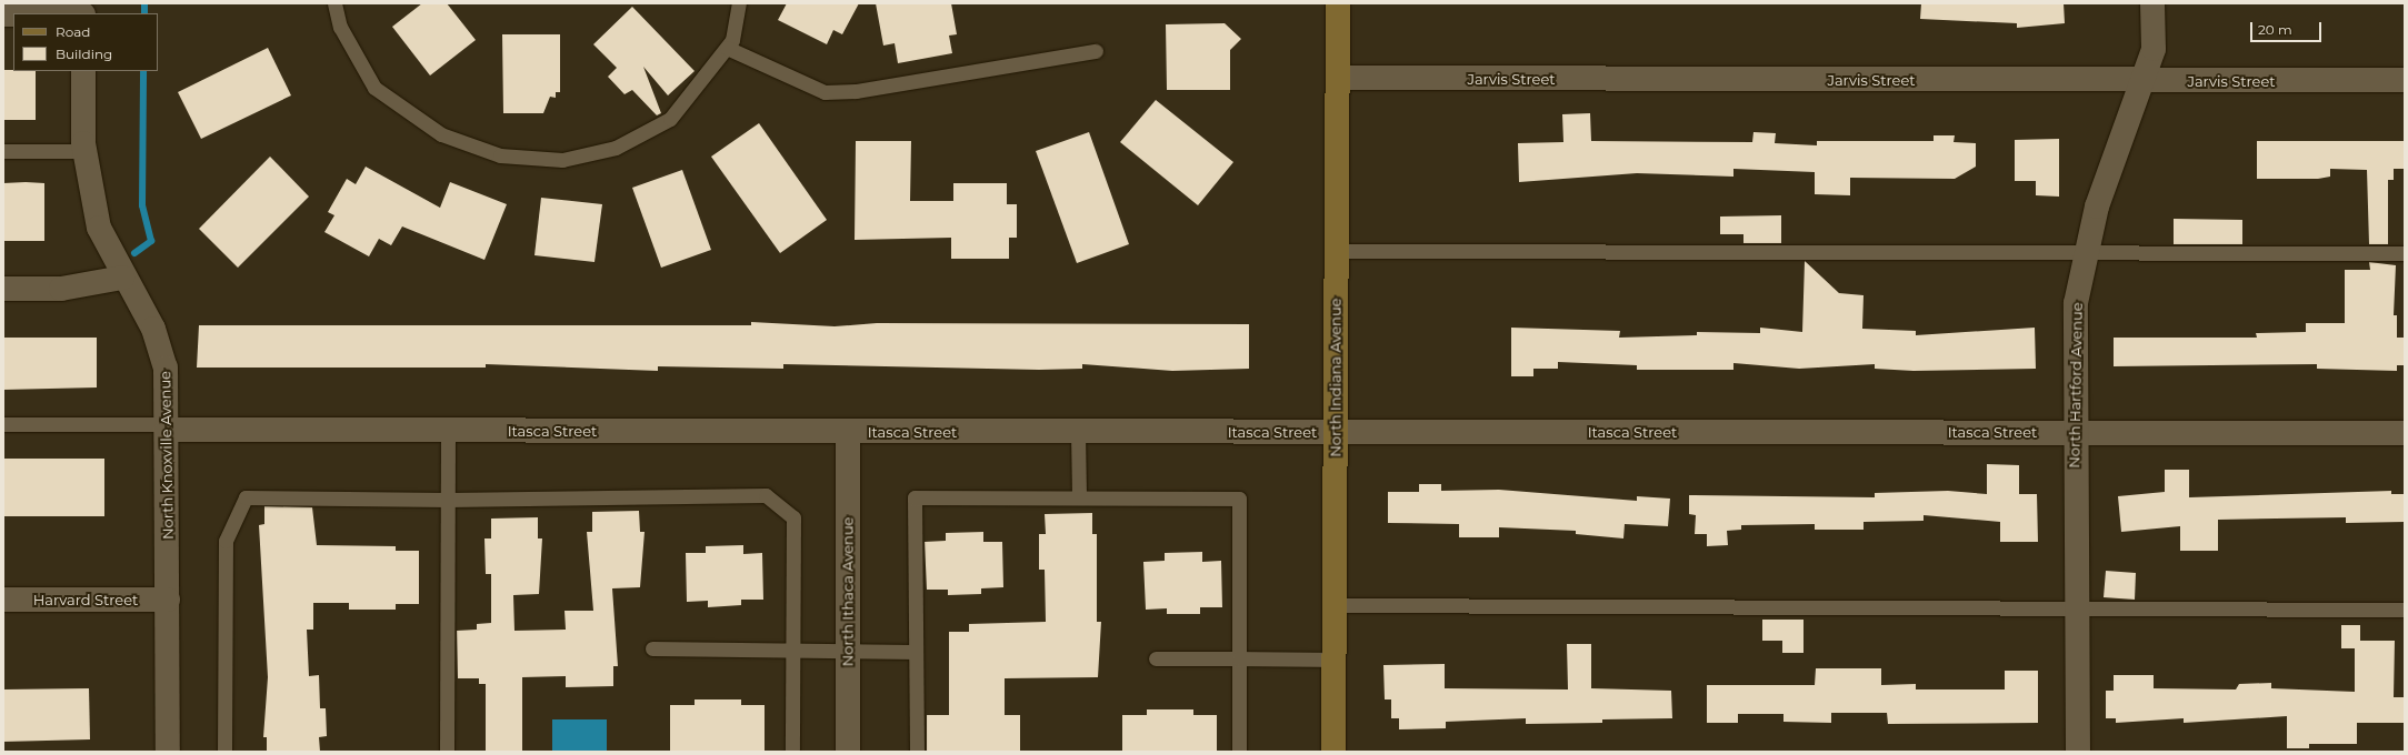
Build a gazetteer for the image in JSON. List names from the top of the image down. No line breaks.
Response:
{"streets":{"main road":["North Indiana Avenue"],"street":["Jarvis Street","North Hartford Avenue","Itasca Street","North Knoxville Avenue","North Ithaca Avenue","Harvard Street"]},"crossings":[["Jarvis Street","North Indiana Avenue"],["Jarvis Street","North Hartford Avenue"],["North Indiana Avenue","Itasca Street"],["North Hartford Avenue","Itasca Street"],["Itasca Street","North Knoxville Avenue"],["Itasca Street","North Ithaca Avenue"],["North Knoxville Avenue","Harvard Street"]],"legend":["Road","Building"],"scale_bar":"20 m"}
